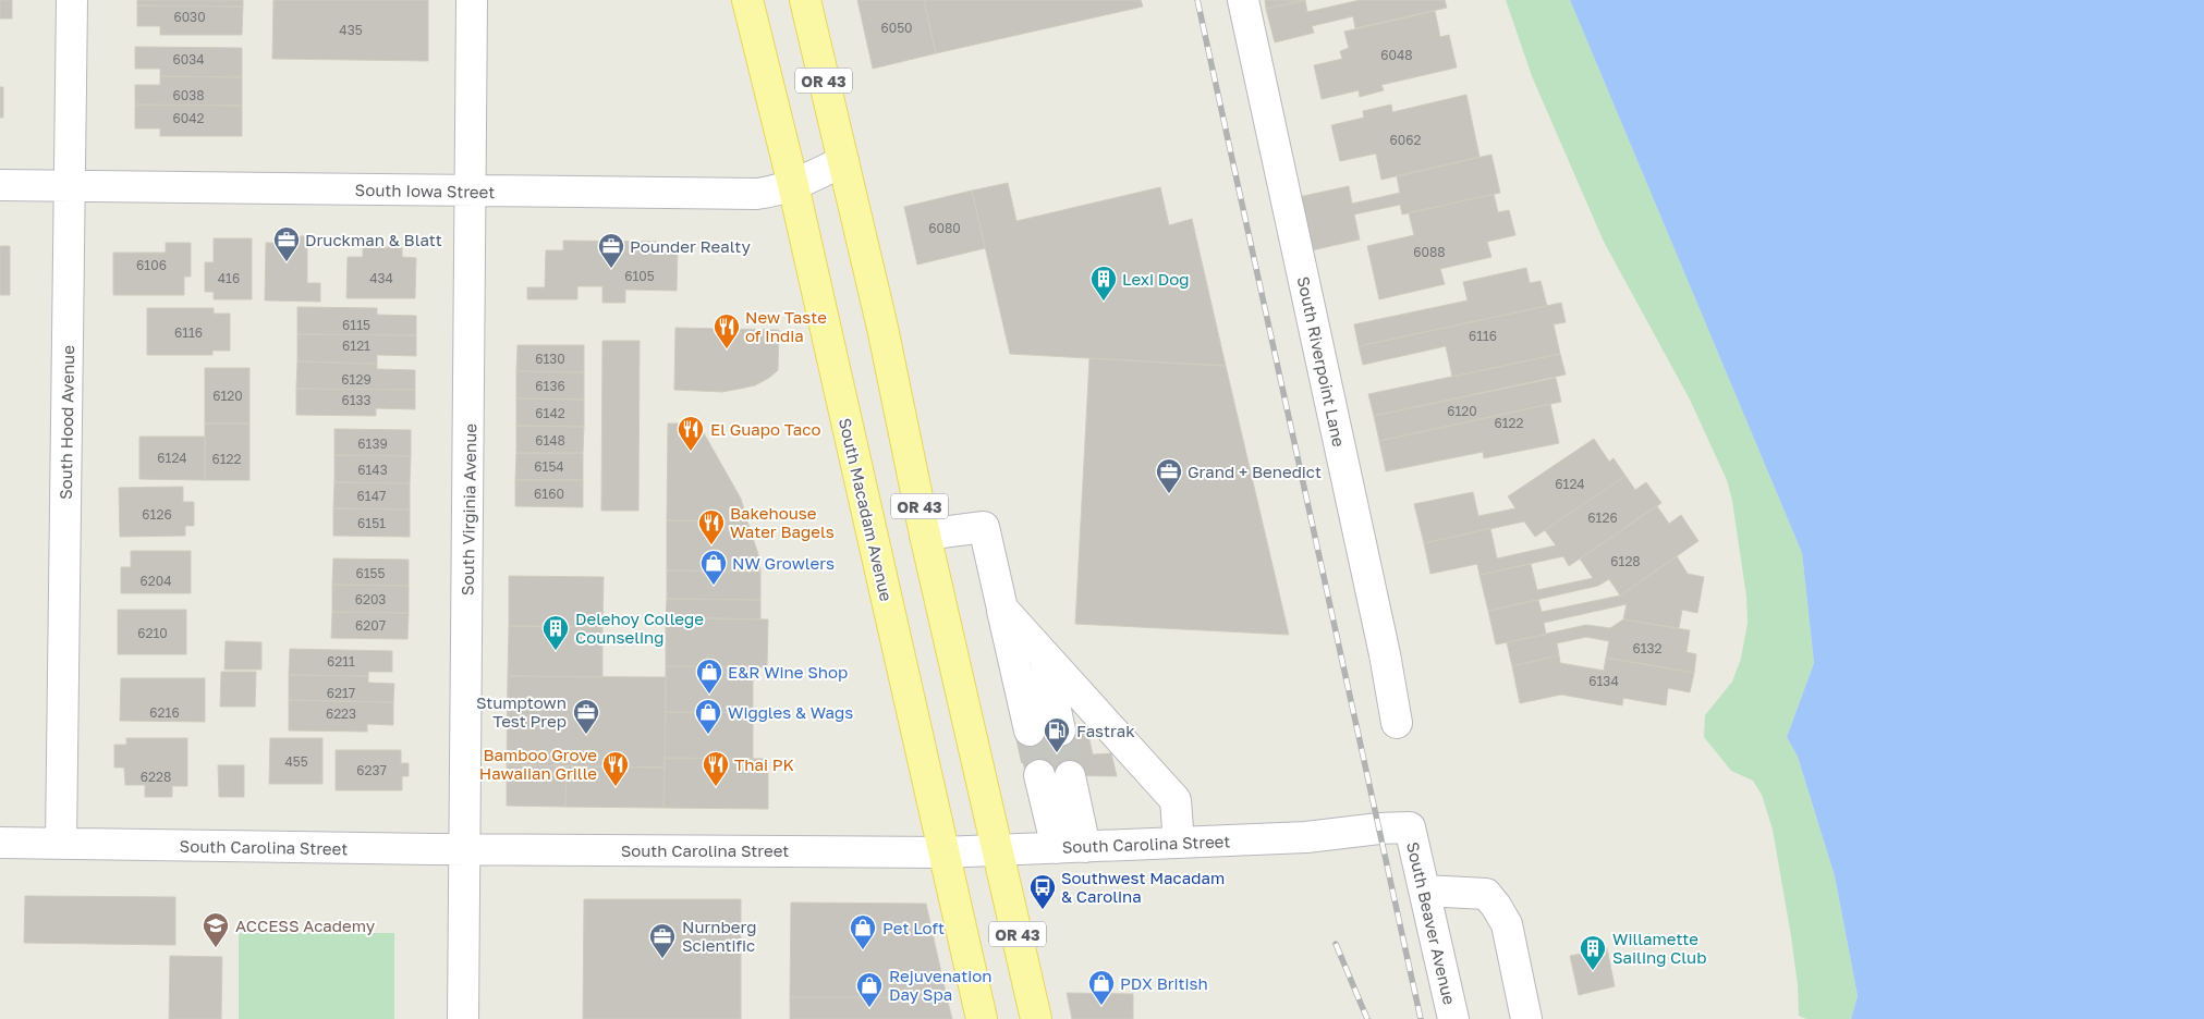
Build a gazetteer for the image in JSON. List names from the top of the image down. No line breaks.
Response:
{"streets":{"main road":["OR 43","South Macadam Avenue"],"street":["South Iowa Street","South Riverpoint Lane","South Hood Avenue","South Virginia Avenue","South Carolina Street","South Beaver Avenue"]},"crossings":[["OR 43","South Iowa Street"],["OR 43","South Carolina Street"],["South Iowa Street","South Hood Avenue"],["South Iowa Street","South Virginia Avenue"],["South Iowa Street","South Macadam Avenue"],["South Hood Avenue","South Carolina Street"],["South Virginia Avenue","South Carolina Street"],["South Macadam Avenue","South Carolina Street"],["South Carolina Street","South Beaver Avenue"]],"places":{"office":["Druckman & Blatt","Pounder Realty","Grand + Benedict","Stumptown Test Prep","Nurnberg Scientific"],"building":["Lexi Dog","Delehoy College Counseling","Willamette Sailing Club"],"restaurant":["New Taste of India","El Guapo Taco","Bakehouse Water Bagels","Bamboo Grove Hawaiian Grille","Thai PK"],"shop":["NW Growlers","E&R Wine Shop","Wiggles & Wags","Pet Loft","PDX British","Rejuvenation Day Spa"],"fuel station":["Fastrak"],"bus stop":["Southwest Macadam & Carolina"],"school or university":["ACCESS Academy"]},"house_numbers":["6030","6050","435","6048","6034","6038","6042","6062","6080","6088","6106","6105","416","434","6115","6116","6116","6121","6130","6129","6136","6120","6133","6120","6142","6122","6148","6139","6124","6122","6154","6143","6124","6160","6147","6126","6126","6151","6128","6155","6204","6203","6207","6210","6132","6211","6134","6217","6216","6223","455","6237","6228"]}
